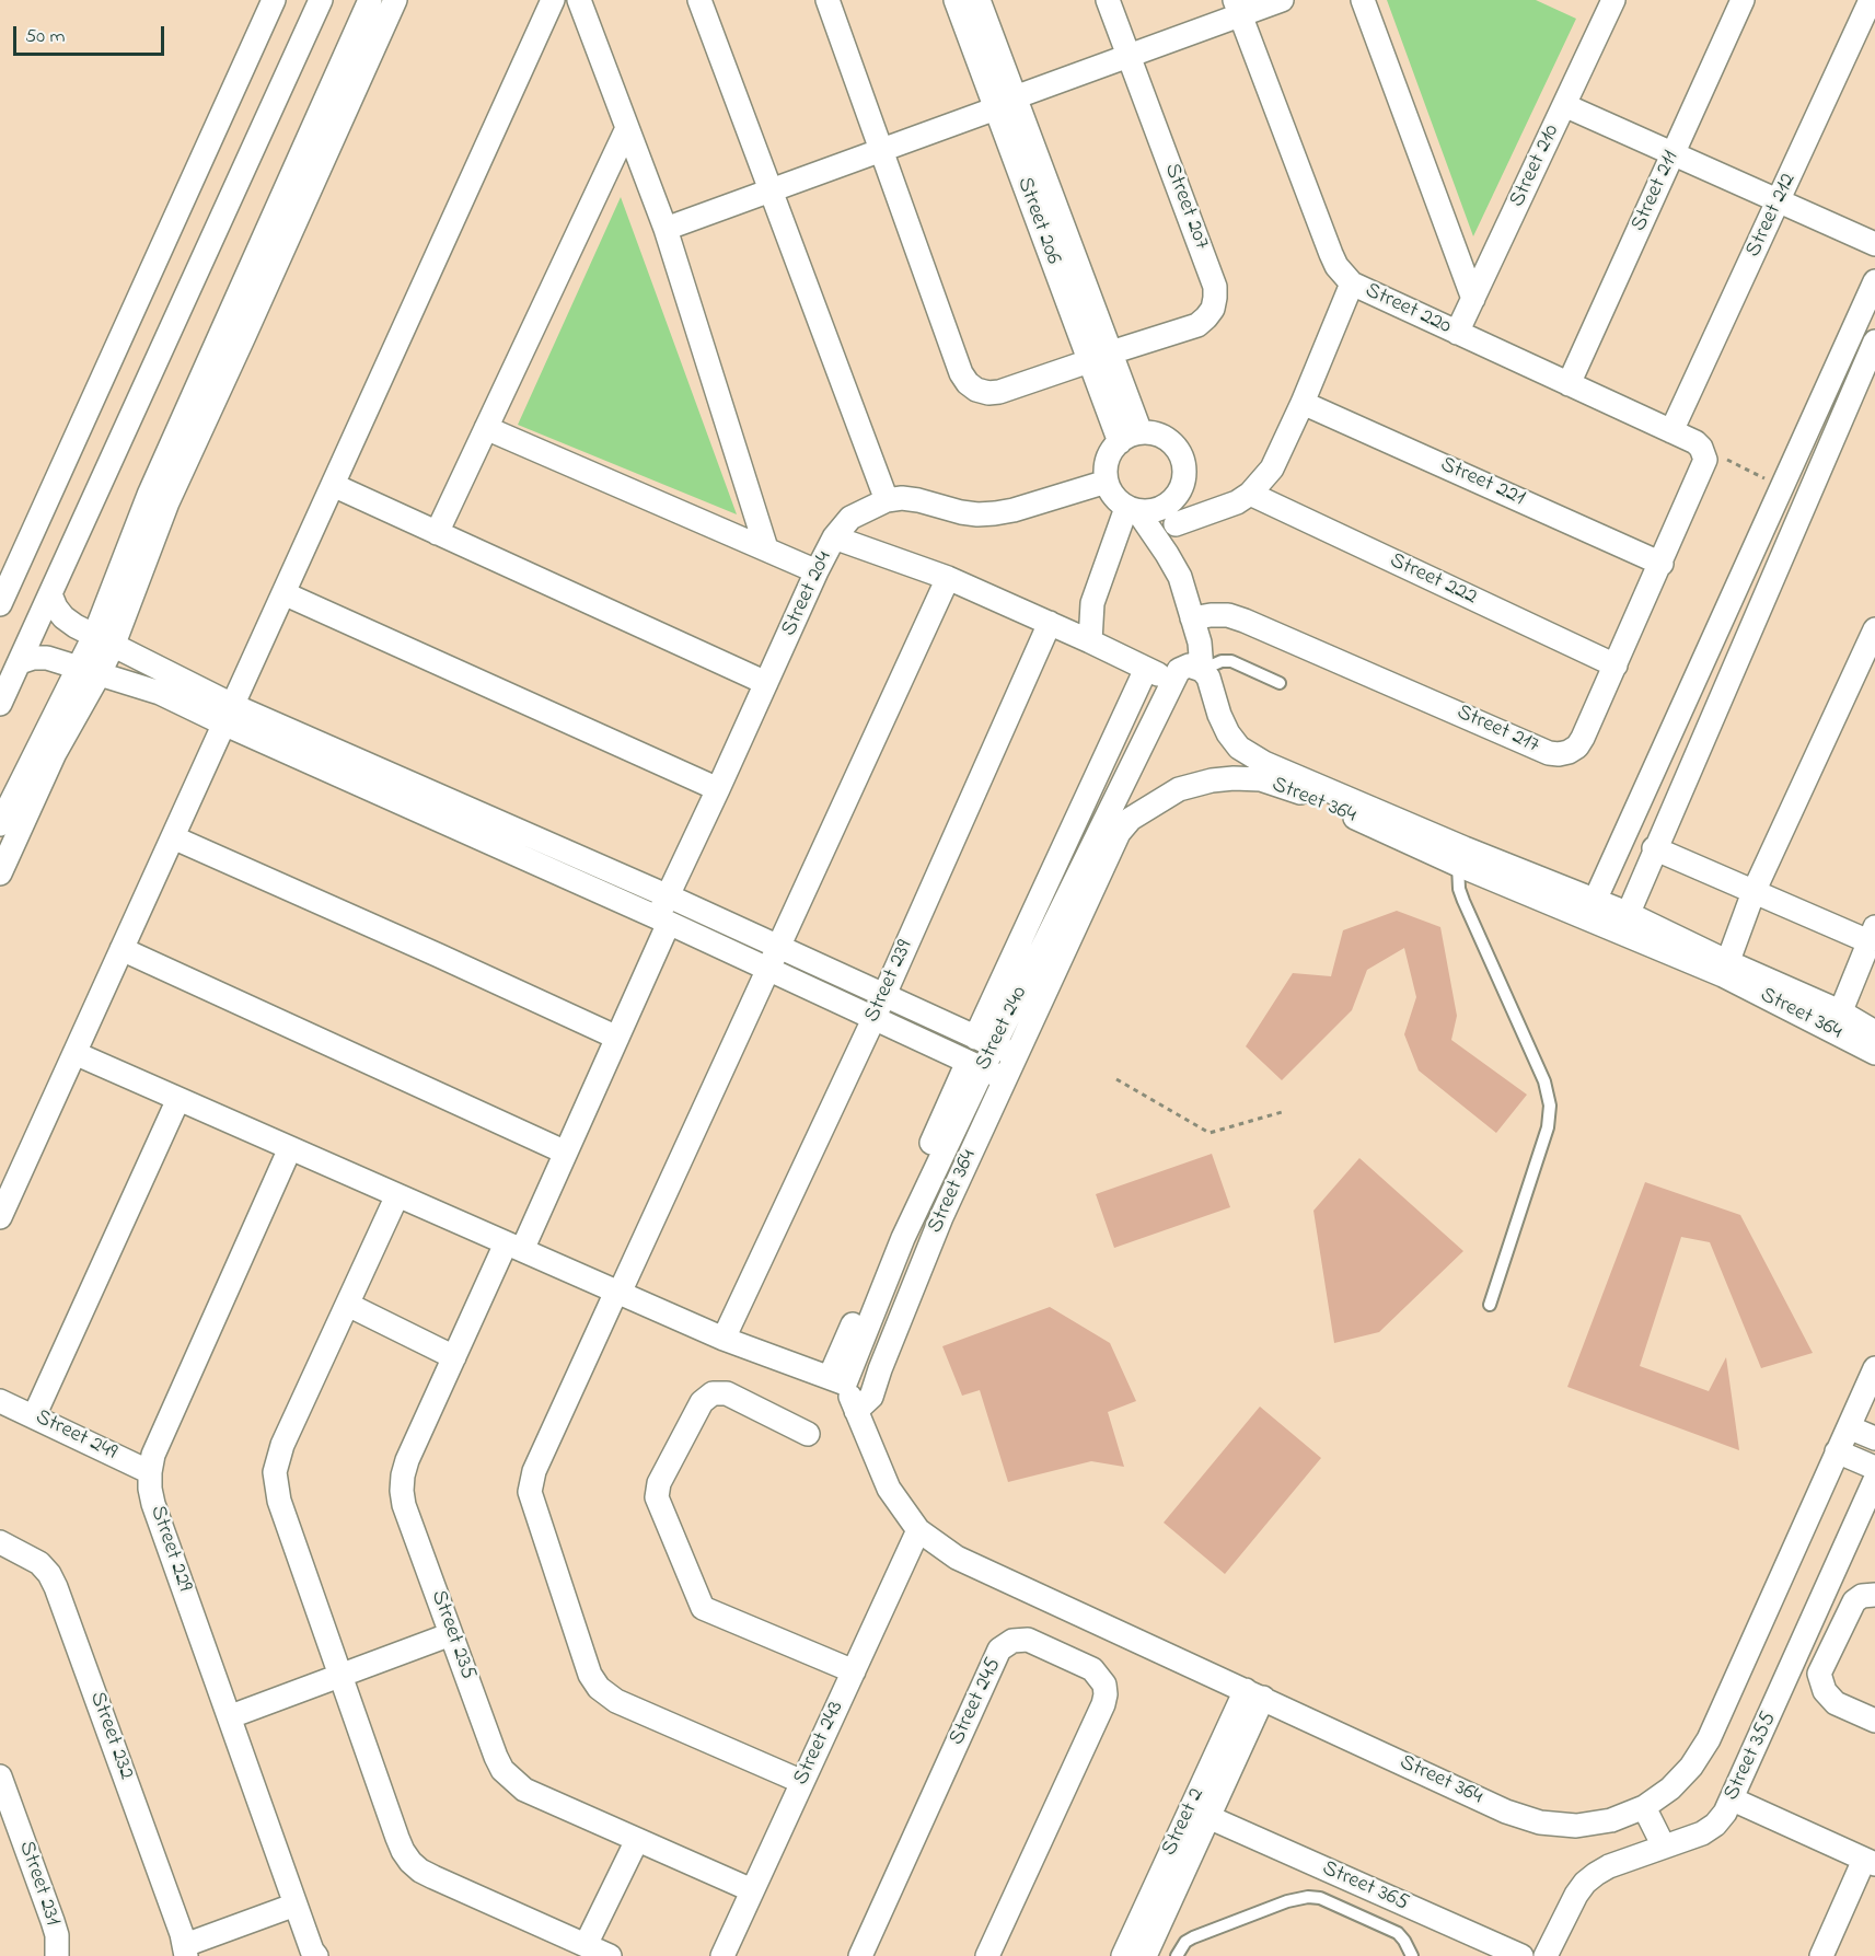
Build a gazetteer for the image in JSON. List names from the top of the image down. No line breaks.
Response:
{"streets":{"street":["Street 210","Street 211","Street 207","Street 212","Street 206","Street 220","Street 221","Street 222","Street 204","Street 217","Street 364","Street 239","Street 240","Street 249","Street 229","Street 235","Street 245","Street 232","Street 243","Street 355","Street 2","Street 231","Street 365"]},"crossings":[["Street 210","Street 220"],["Street 211","Street 220"],["Street 207","Street 206"],["Street 212","Street 220"],["Street 206","Street 204"],["Street 220","Street 217"],["Street 221","Street 217"],["Street 222","Street 217"],["Street 204","Street 235"],["Street 364","Street 240"],["Street 364","Street 243"],["Street 364","Street 2"],["Street 249","Street 229"],["Street 235","Street 243"],["Street 2","Street 365"]],"scale_bar":"50 m"}
